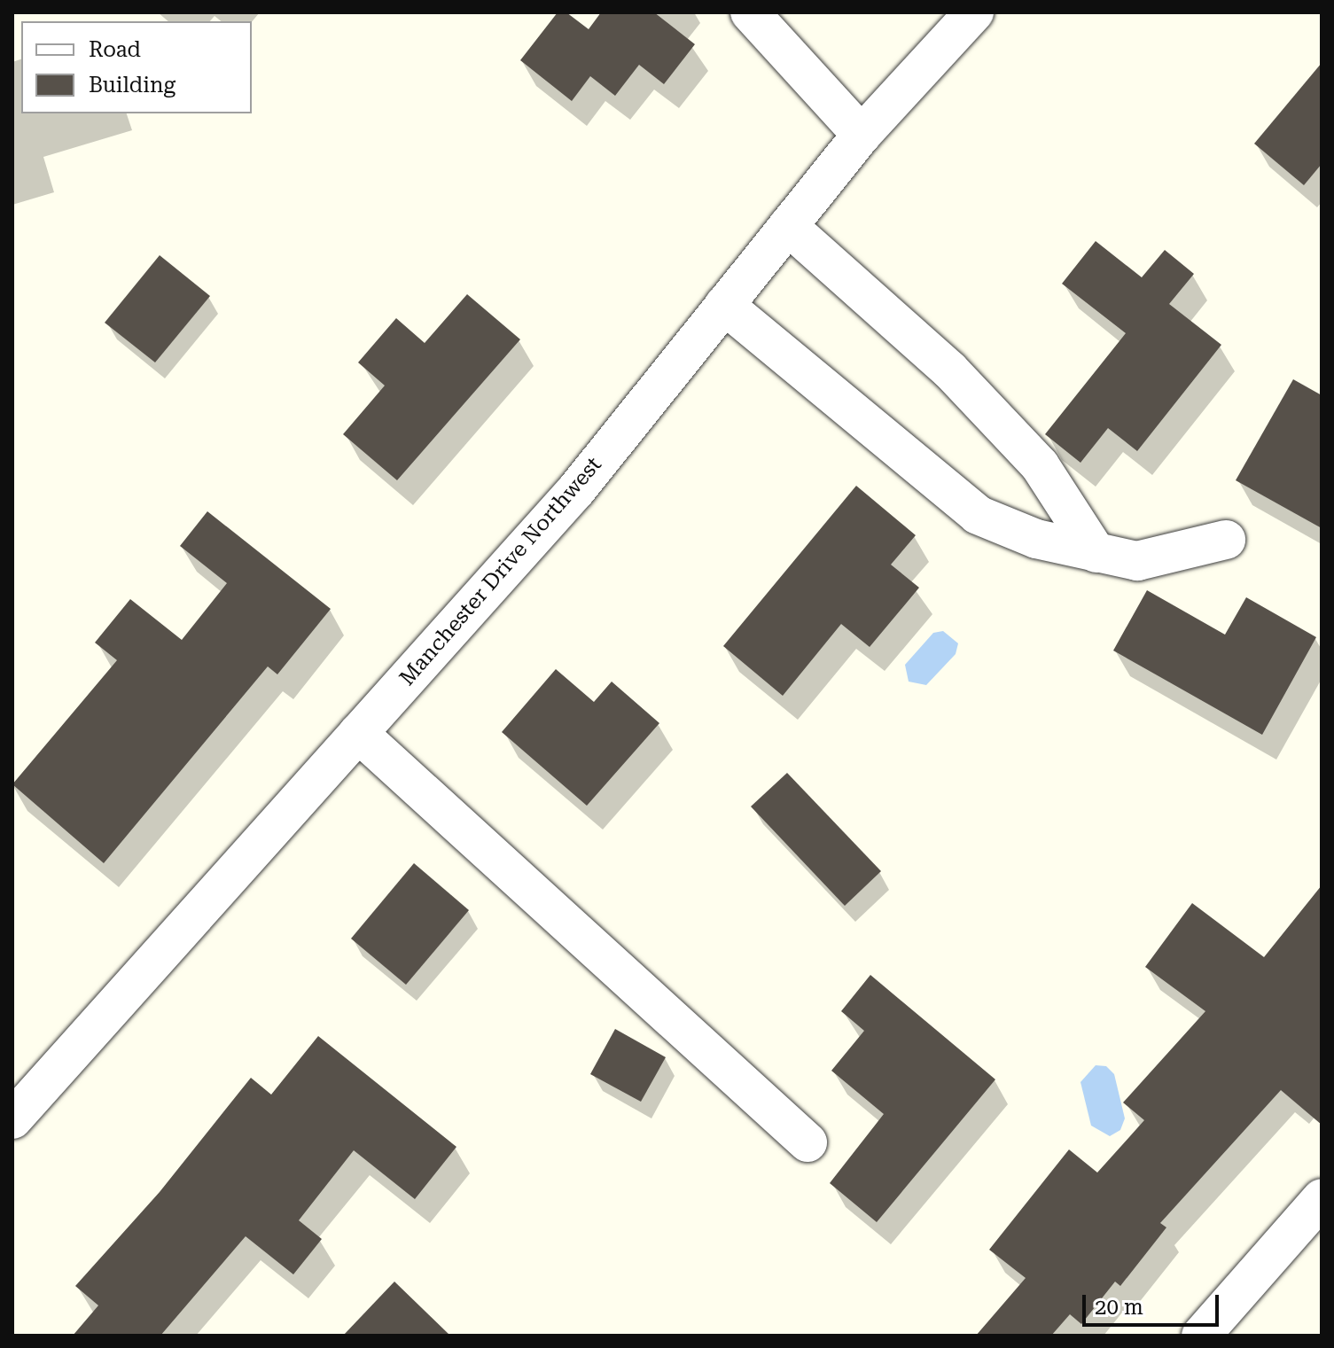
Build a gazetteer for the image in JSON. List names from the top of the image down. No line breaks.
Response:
{"streets":{"street":["Manchester Drive Northwest"]},"legend":["Road","Building"],"scale_bar":"20 m"}
